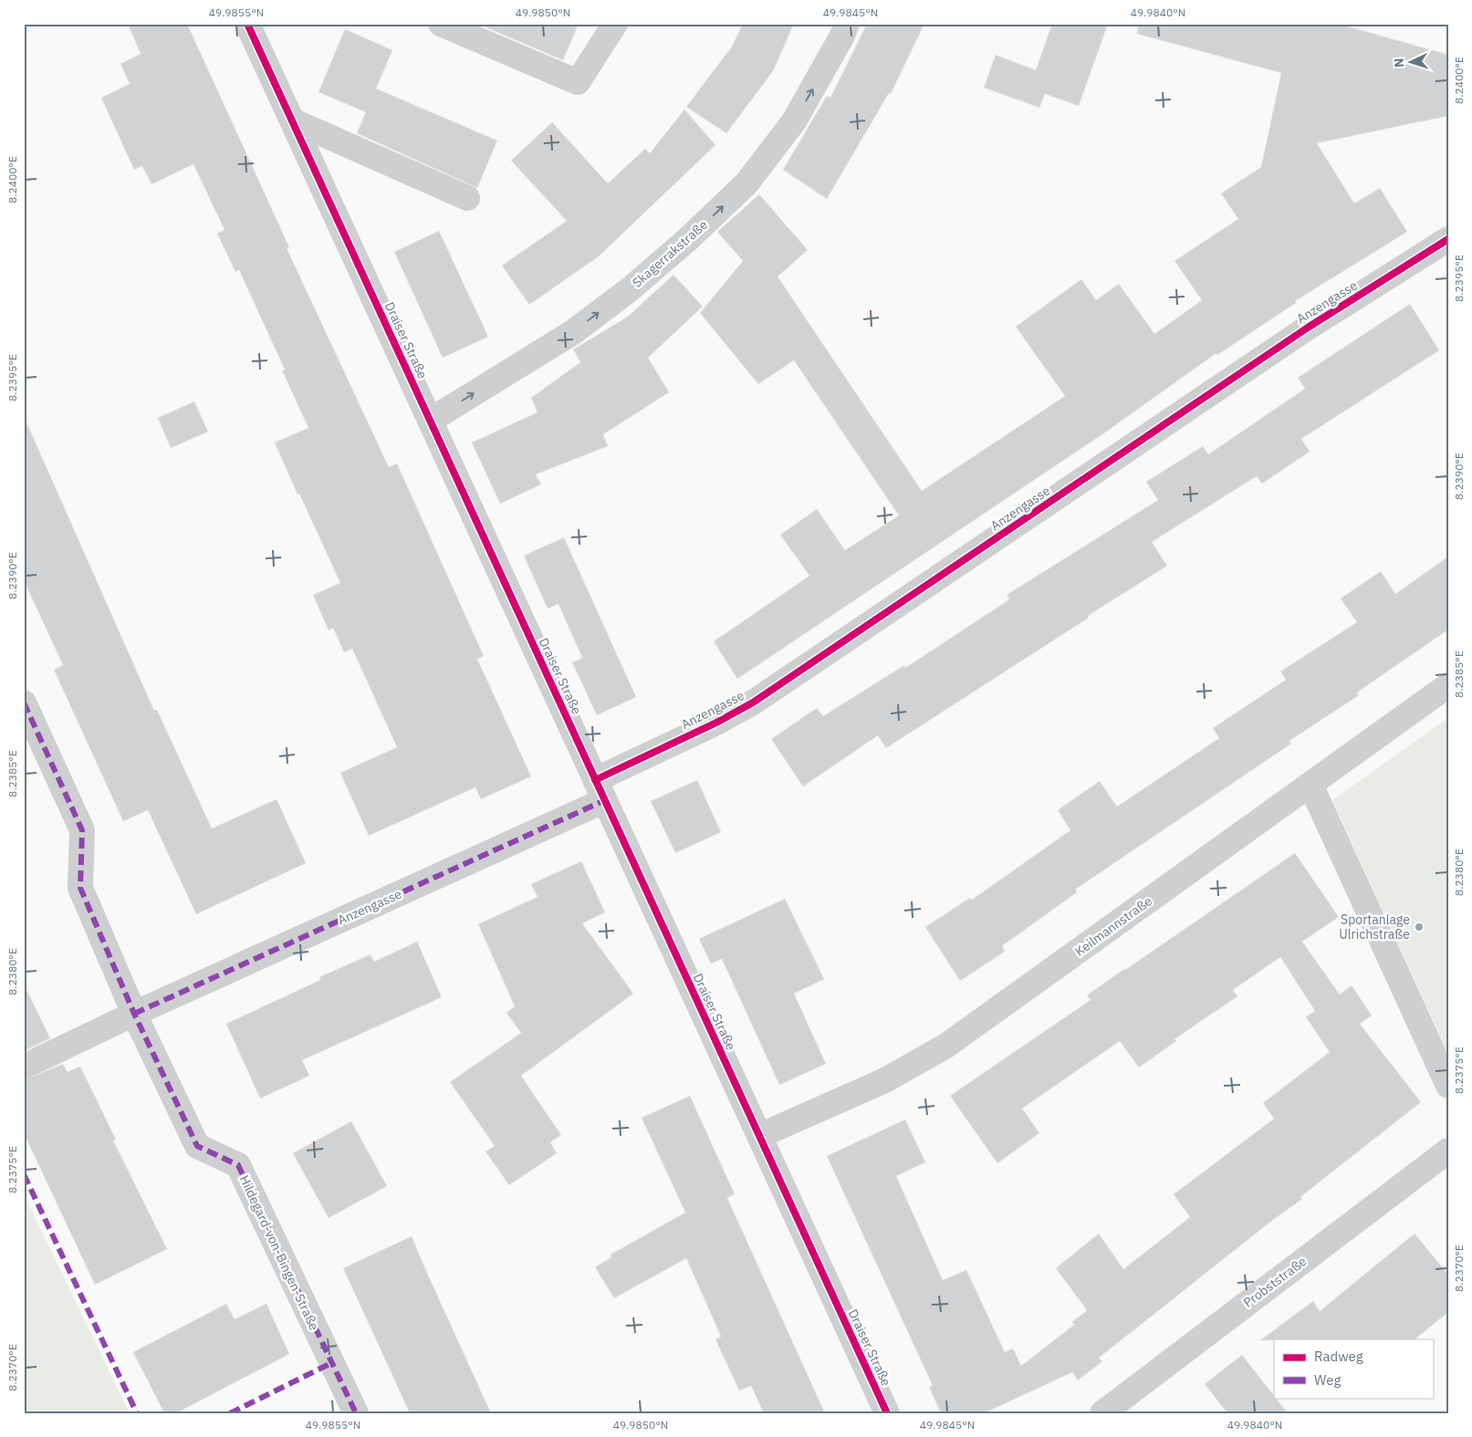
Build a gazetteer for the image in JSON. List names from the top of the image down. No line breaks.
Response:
{"streets":{"street":["Skagerrakstraße","Anzengasse","Draiser Straße","Keilmannstraße","Hildegard-von-Bingen-Straße","Probststraße"]},"crossings":[["Skagerrakstraße","Draiser Straße"],["Anzengasse","Draiser Straße"],["Anzengasse","Hildegard-von-Bingen-Straße"],["Draiser Straße","Keilmannstraße"]],"one_way":["Skagerrakstraße"],"places":["Sportanlage Ulrichstraße"],"legend":["Radweg","Weg"],"north":"left","coordinates":["49.9855°N","49.9850°N","49.9845°N","49.9840°N","8.2400°E","8.2395°E","8.2390°E","8.2385°E","8.2380°E","8.2375°E","8.2370°E"]}
